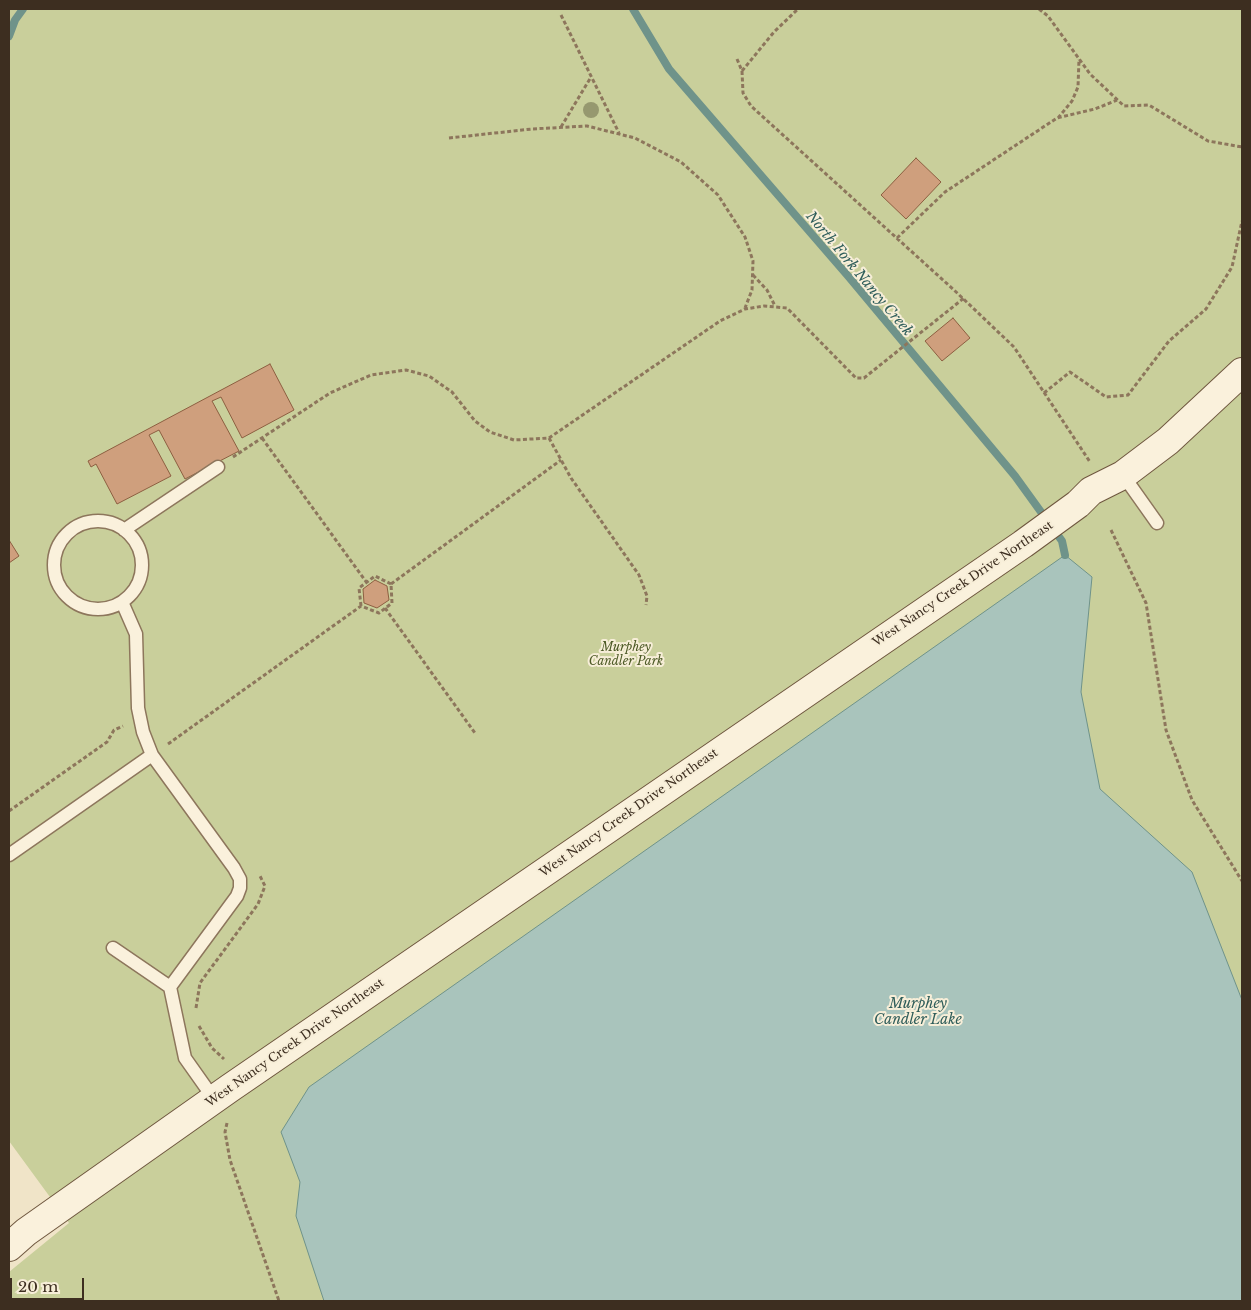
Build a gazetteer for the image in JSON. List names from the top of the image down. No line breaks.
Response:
{"streets":{"street":["West Nancy Creek Drive Northeast"]},"water":["North Fork Nancy Creek","Murphey Candler Lake"],"parks":["Murphey Candler Park"],"scale_bar":"20 m"}
